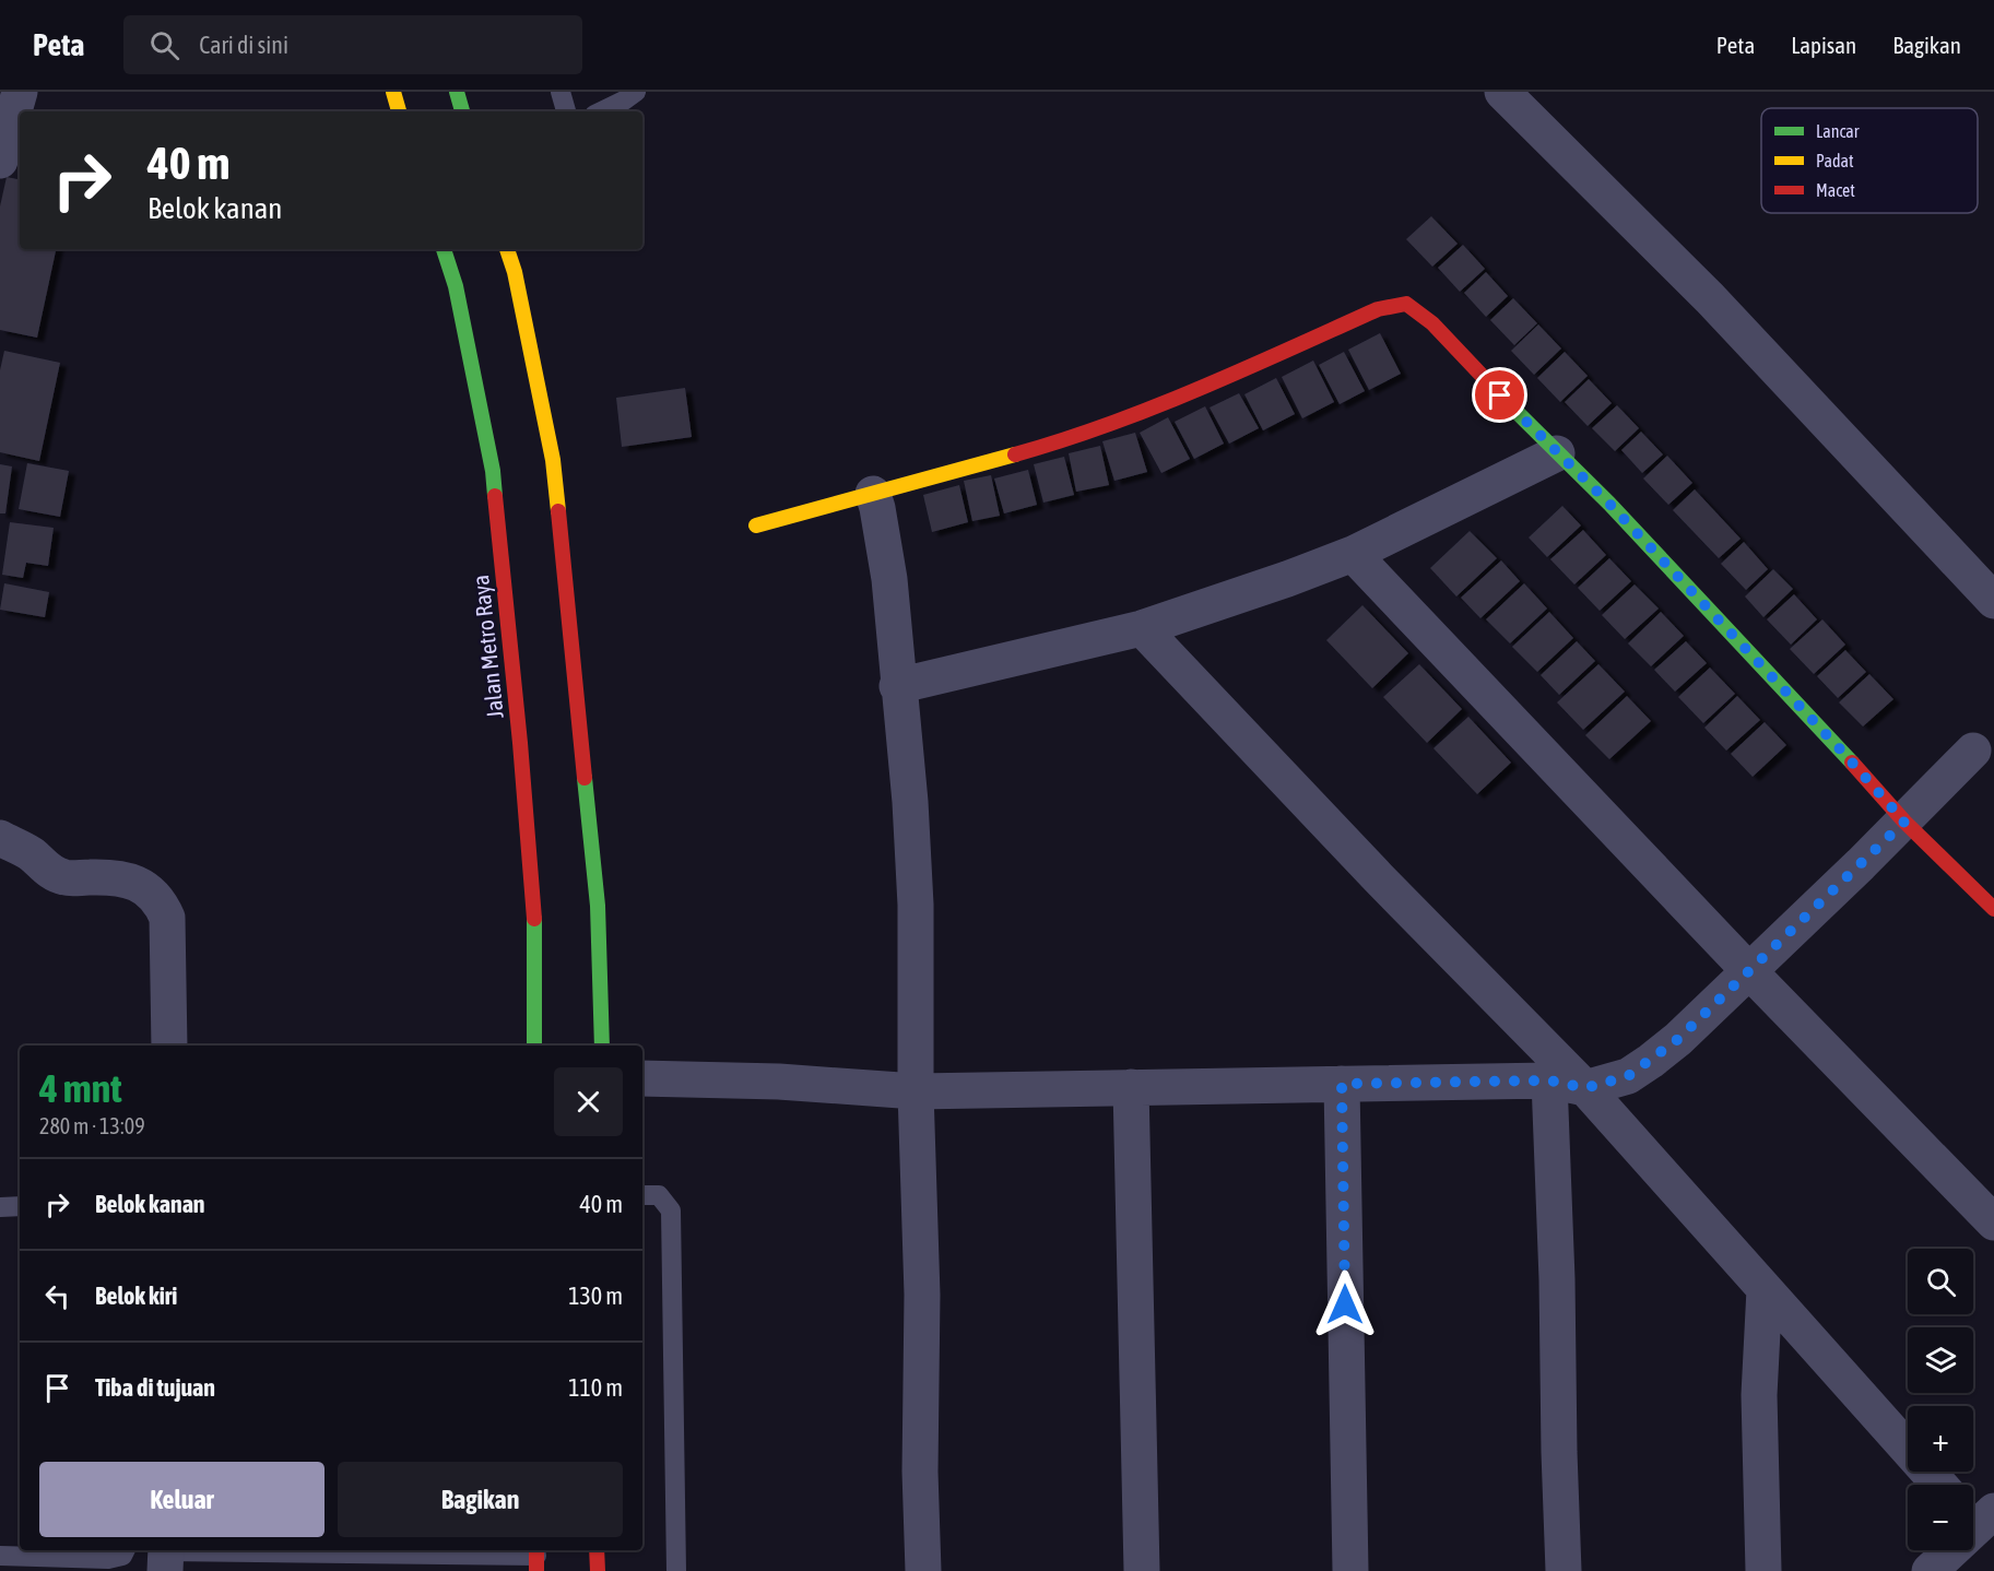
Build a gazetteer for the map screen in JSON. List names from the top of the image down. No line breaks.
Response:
{"streets":{"main road":["Jalan Metro Raya"]},"legend":["Lancar","Padat","Macet"],"page":{"header":"Peta","search":"Cari di sini","nav":["Peta","Lapisan","Bagikan"],"turn":["40 m","Belok kanan"],"heading":["4 mnt","280 m · 13:09"],"list":[{"name":"Belok kanan","value":"40 m"},{"name":"Belok kiri","value":"130 m"},{"name":"Tiba di tujuan","value":"110 m"}],"map_buttons":["+","−"],"buttons":["Keluar","Bagikan"]}}
